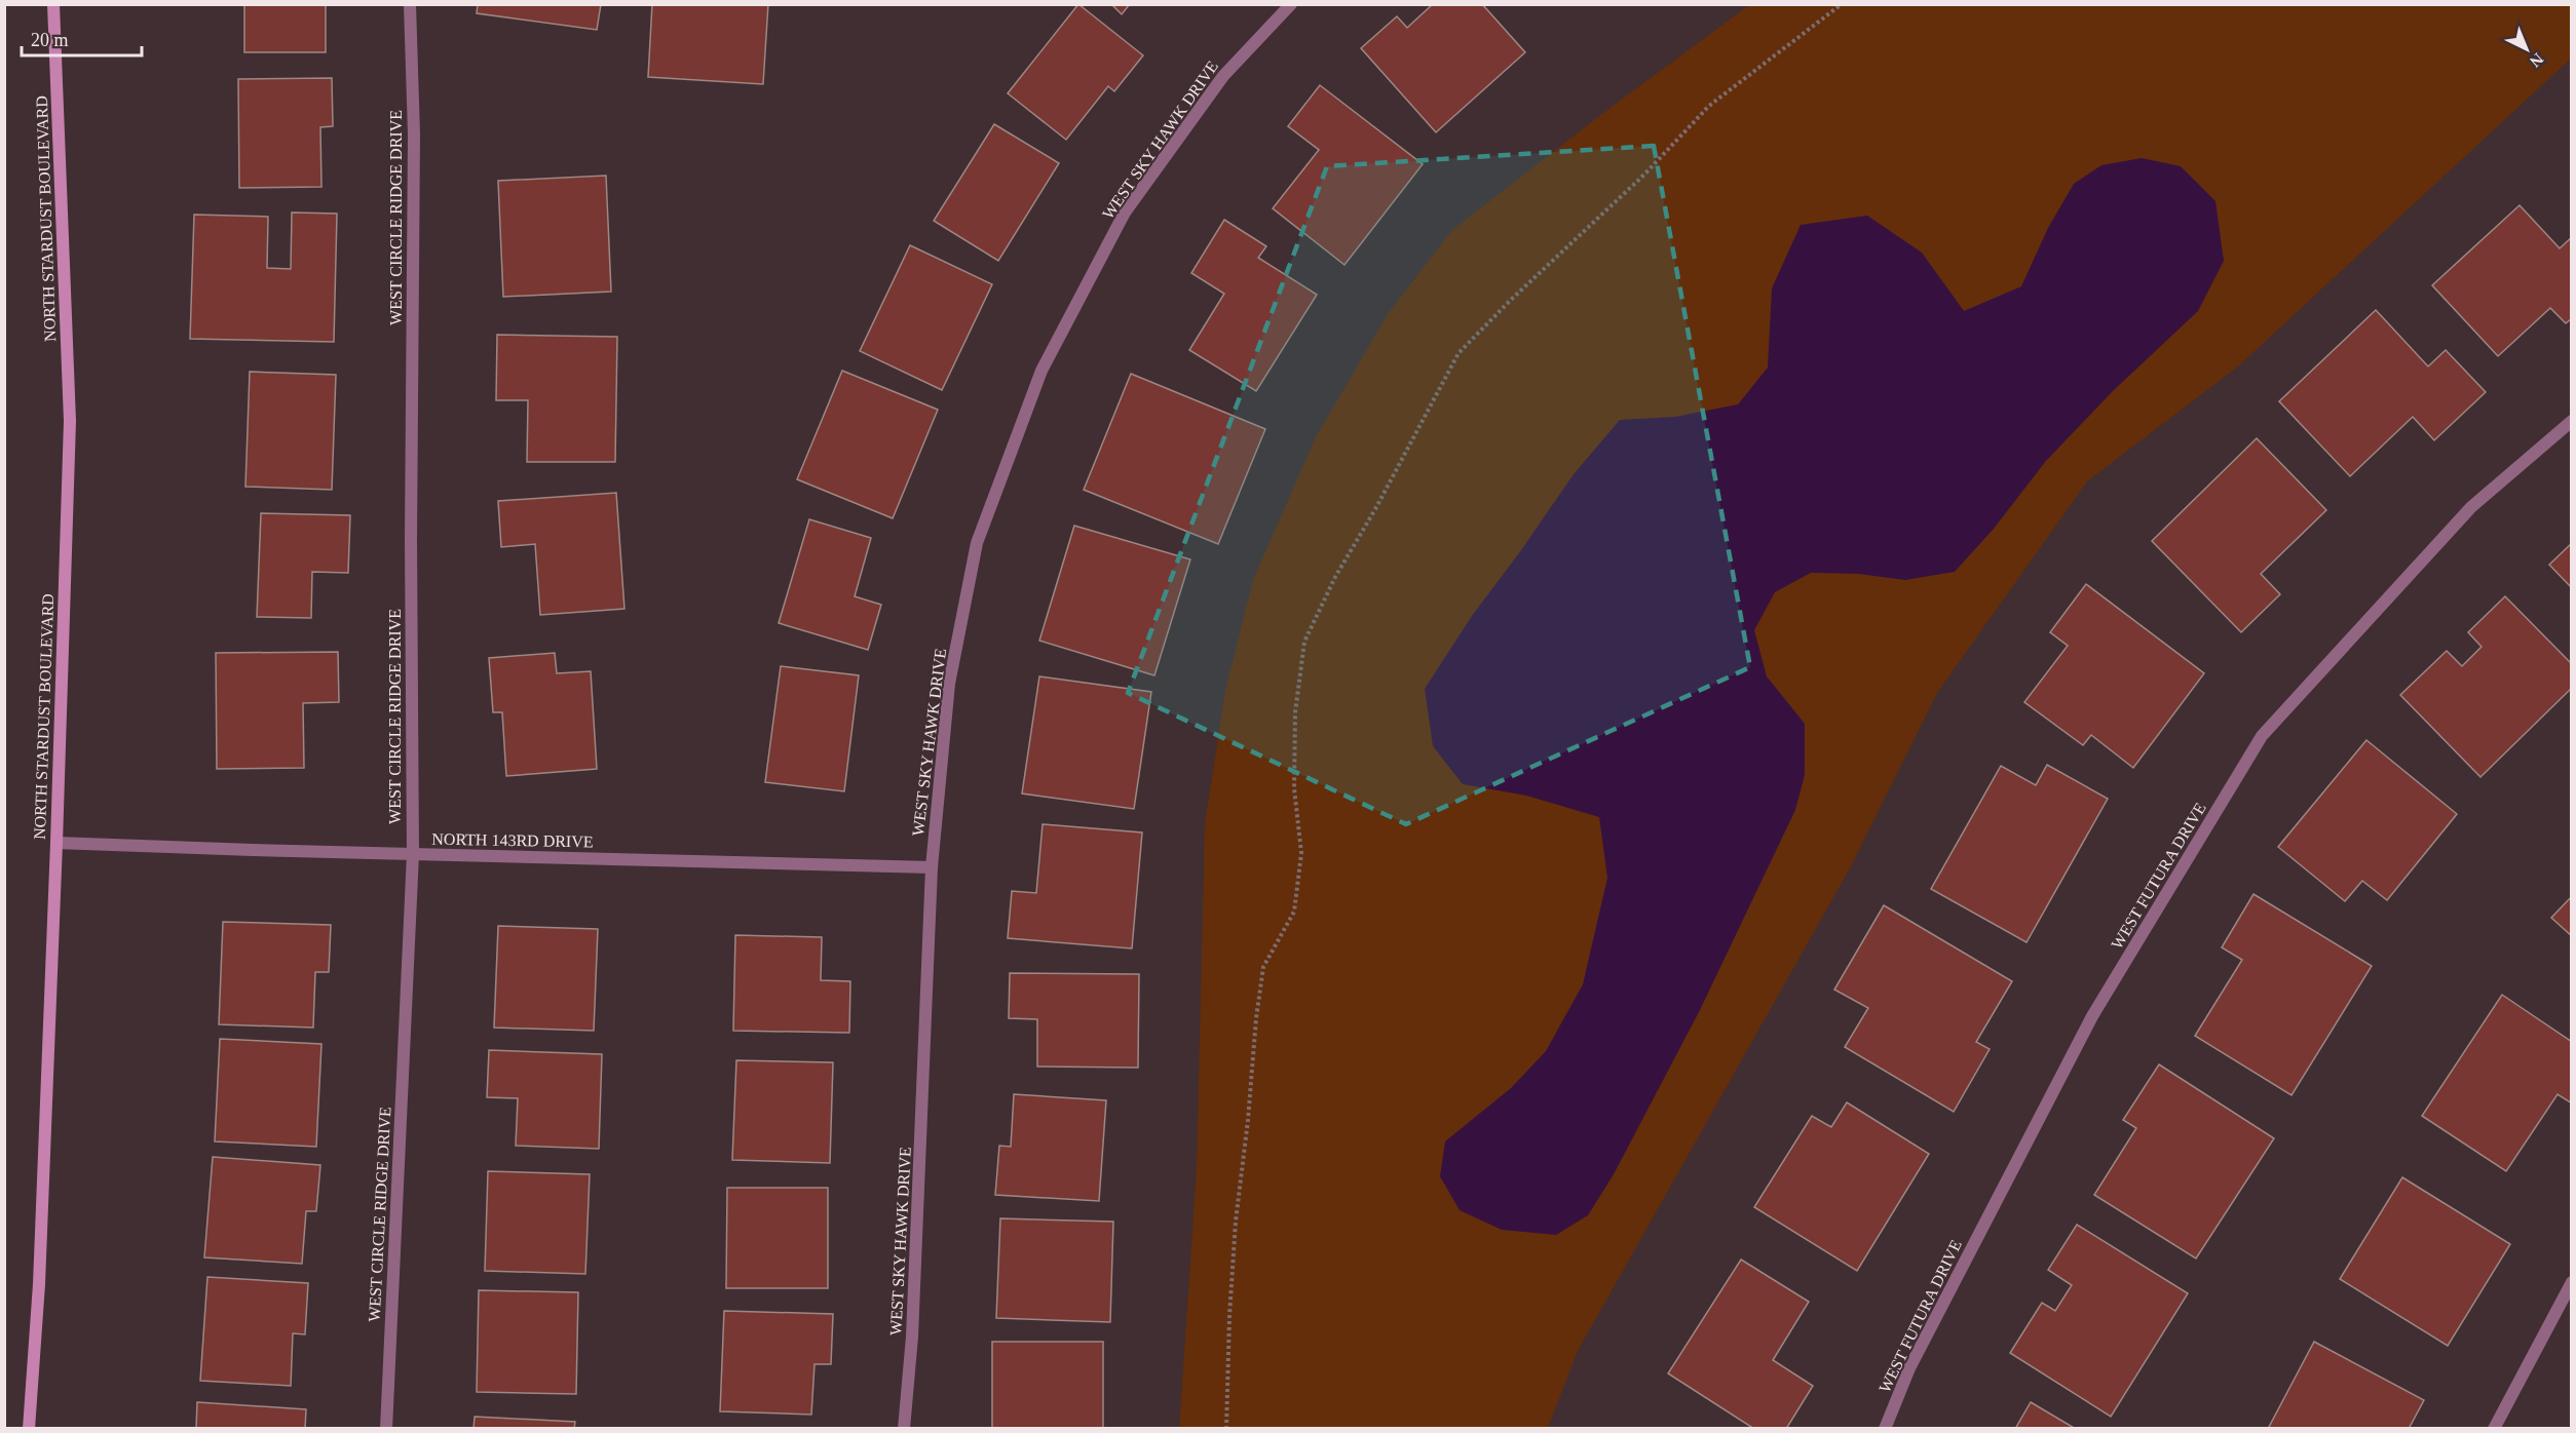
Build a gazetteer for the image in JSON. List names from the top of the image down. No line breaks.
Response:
{"streets":{"street":["WEST SKY HAWK DRIVE","WEST CIRCLE RIDGE DRIVE","NORTH STARDUST BOULEVARD","NORTH 143RD DRIVE","WEST FUTURA DRIVE"]},"crossings":[["WEST SKY HAWK DRIVE","NORTH 143RD DRIVE"],["WEST CIRCLE RIDGE DRIVE","NORTH 143RD DRIVE"],["NORTH STARDUST BOULEVARD","NORTH 143RD DRIVE"]],"scale_bar":"20 m","north":"bottom right"}
